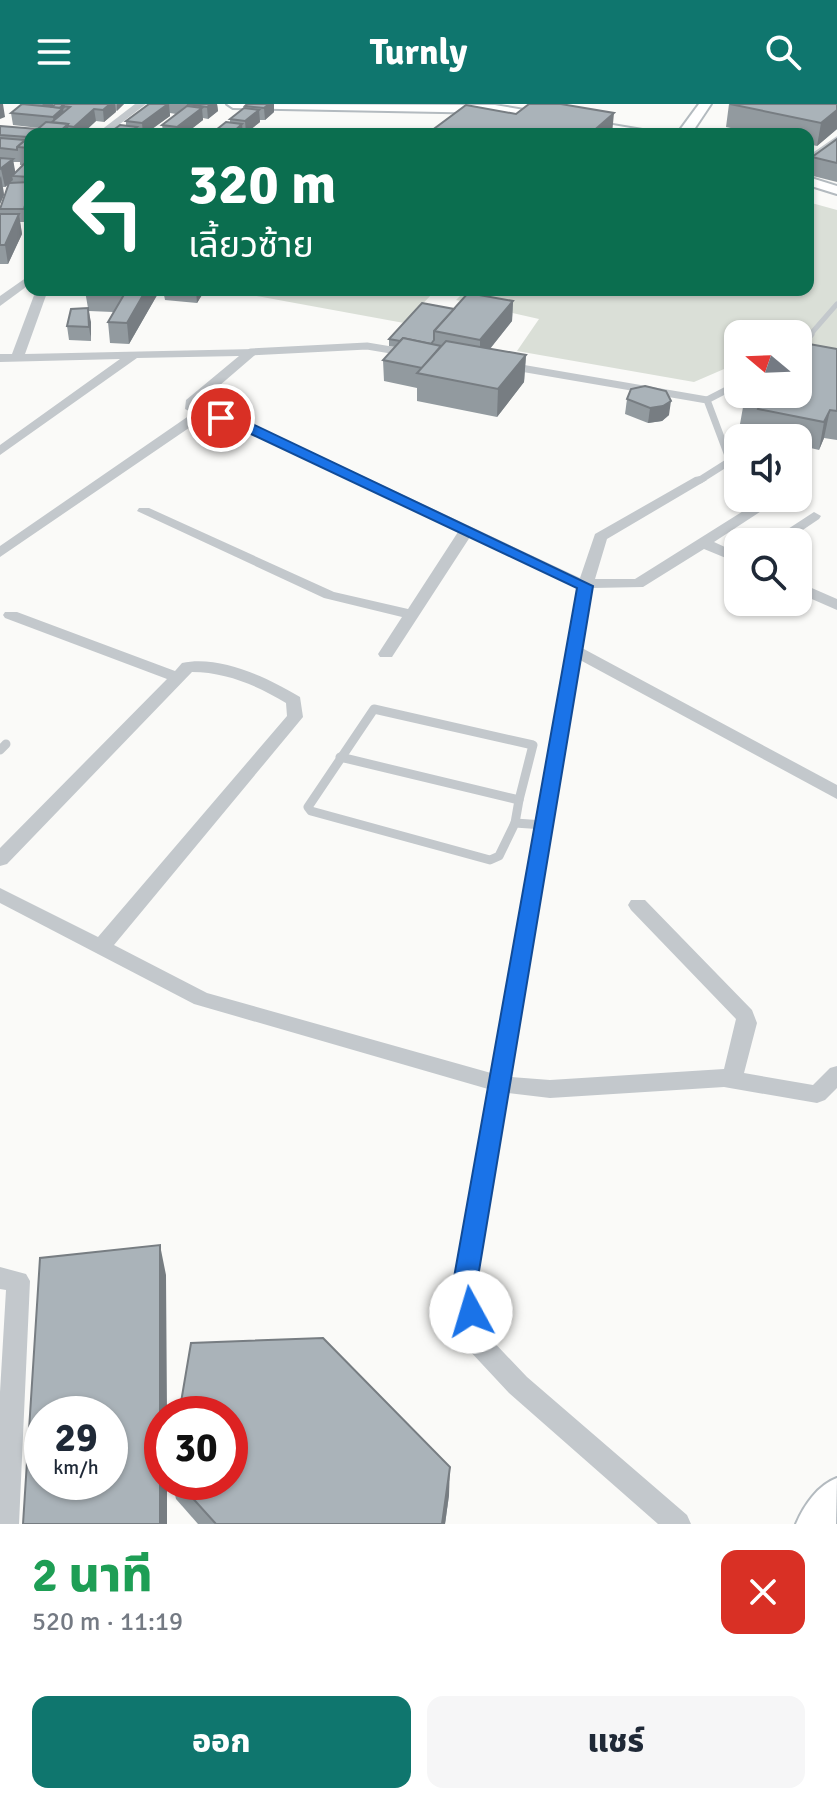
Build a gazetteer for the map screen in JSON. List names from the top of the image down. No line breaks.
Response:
{"north":"left","page":{"header":"Turnly","turn":["320 m","เลี้ยวซ้าย"],"speed":"29 km/h","limit":"30","heading":["2 นาที","520 m · 11:19"],"buttons":["ออก","แชร์"]}}
